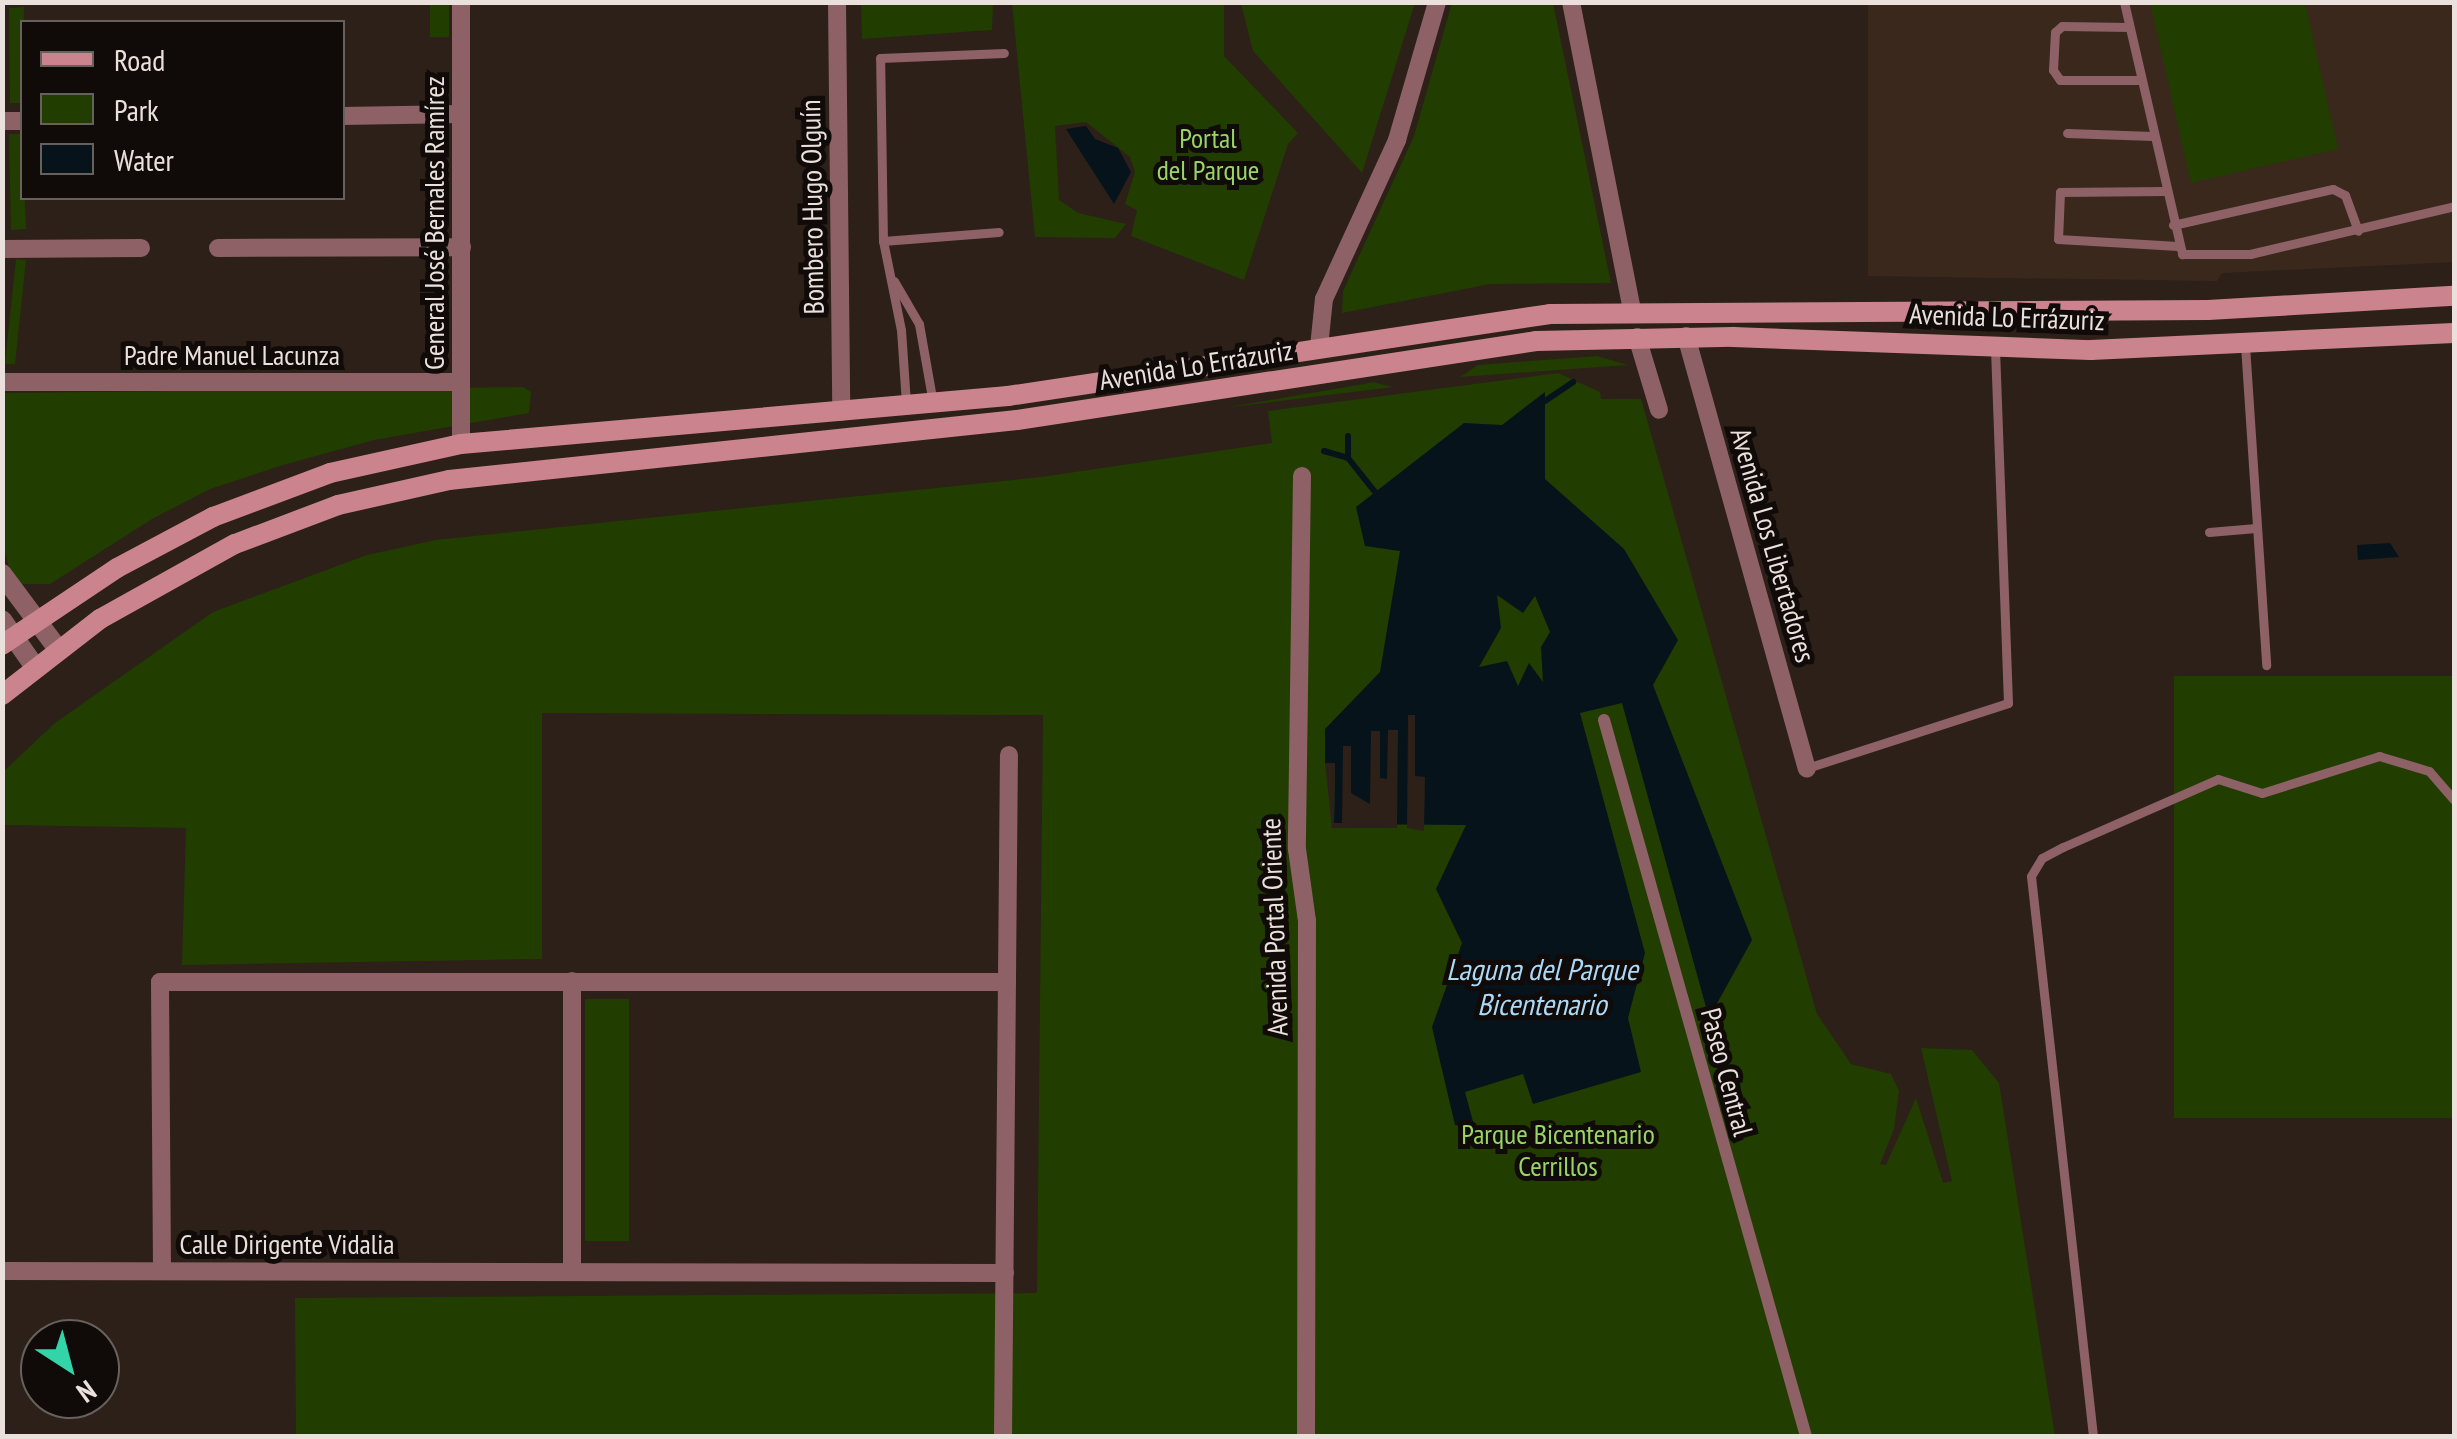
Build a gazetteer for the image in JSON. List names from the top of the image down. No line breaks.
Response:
{"streets":{"main road":["Avenida Lo Errázuriz"],"street":["Bombero Hugo Olguín","General José Bernales Ramírez","Padre Manuel Lacunza","Avenida Los Libertadores","Avenida Portal Oriente","Paseo Central","Calle Dirigente Vidalia"]},"crossings":[["Bombero Hugo Olguín","Avenida Lo Errázuriz"],["General José Bernales Ramírez","Avenida Lo Errázuriz"],["General José Bernales Ramírez","Padre Manuel Lacunza"],["Avenida Lo Errázuriz","Avenida Los Libertadores"]],"water":["Laguna del Parque Bicentenario"],"parks":["Portal del Parque","Parque Bicentenario Cerrillos"],"legend":["Road","Park","Water"],"north":"bottom right"}
